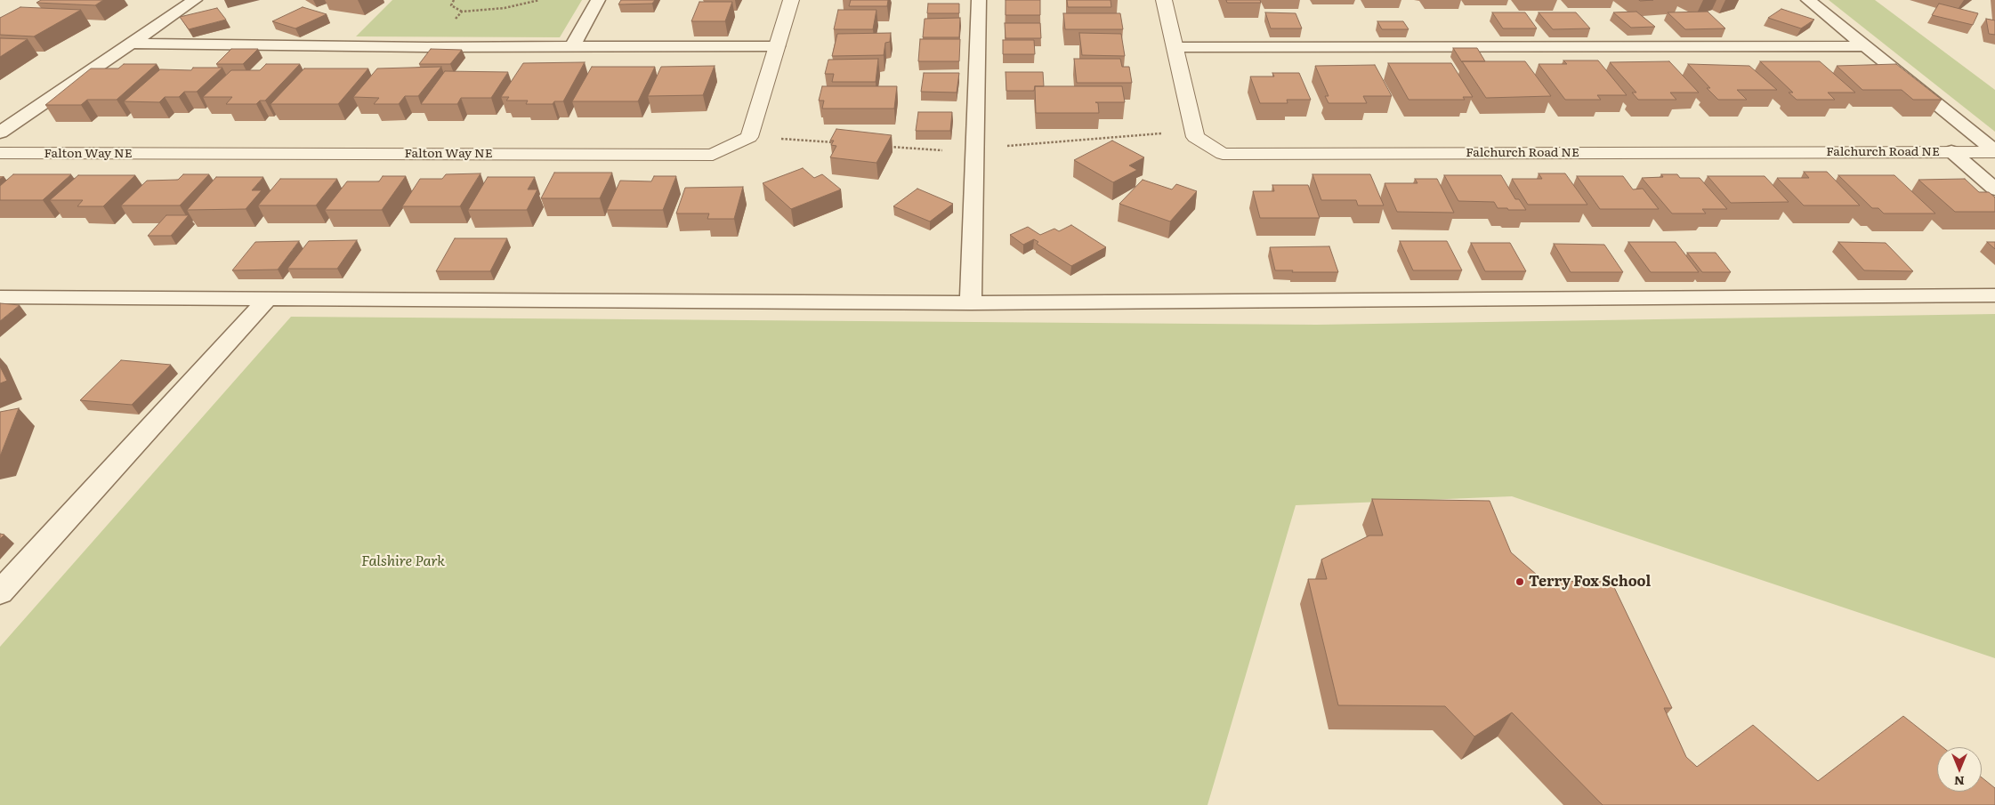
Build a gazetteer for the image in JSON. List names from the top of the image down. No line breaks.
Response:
{"streets":{"street":["Falchurch Road NE","Falton Way NE"]},"parks":["Falshire Park"],"places":["Terry Fox School"],"north":"bottom"}
